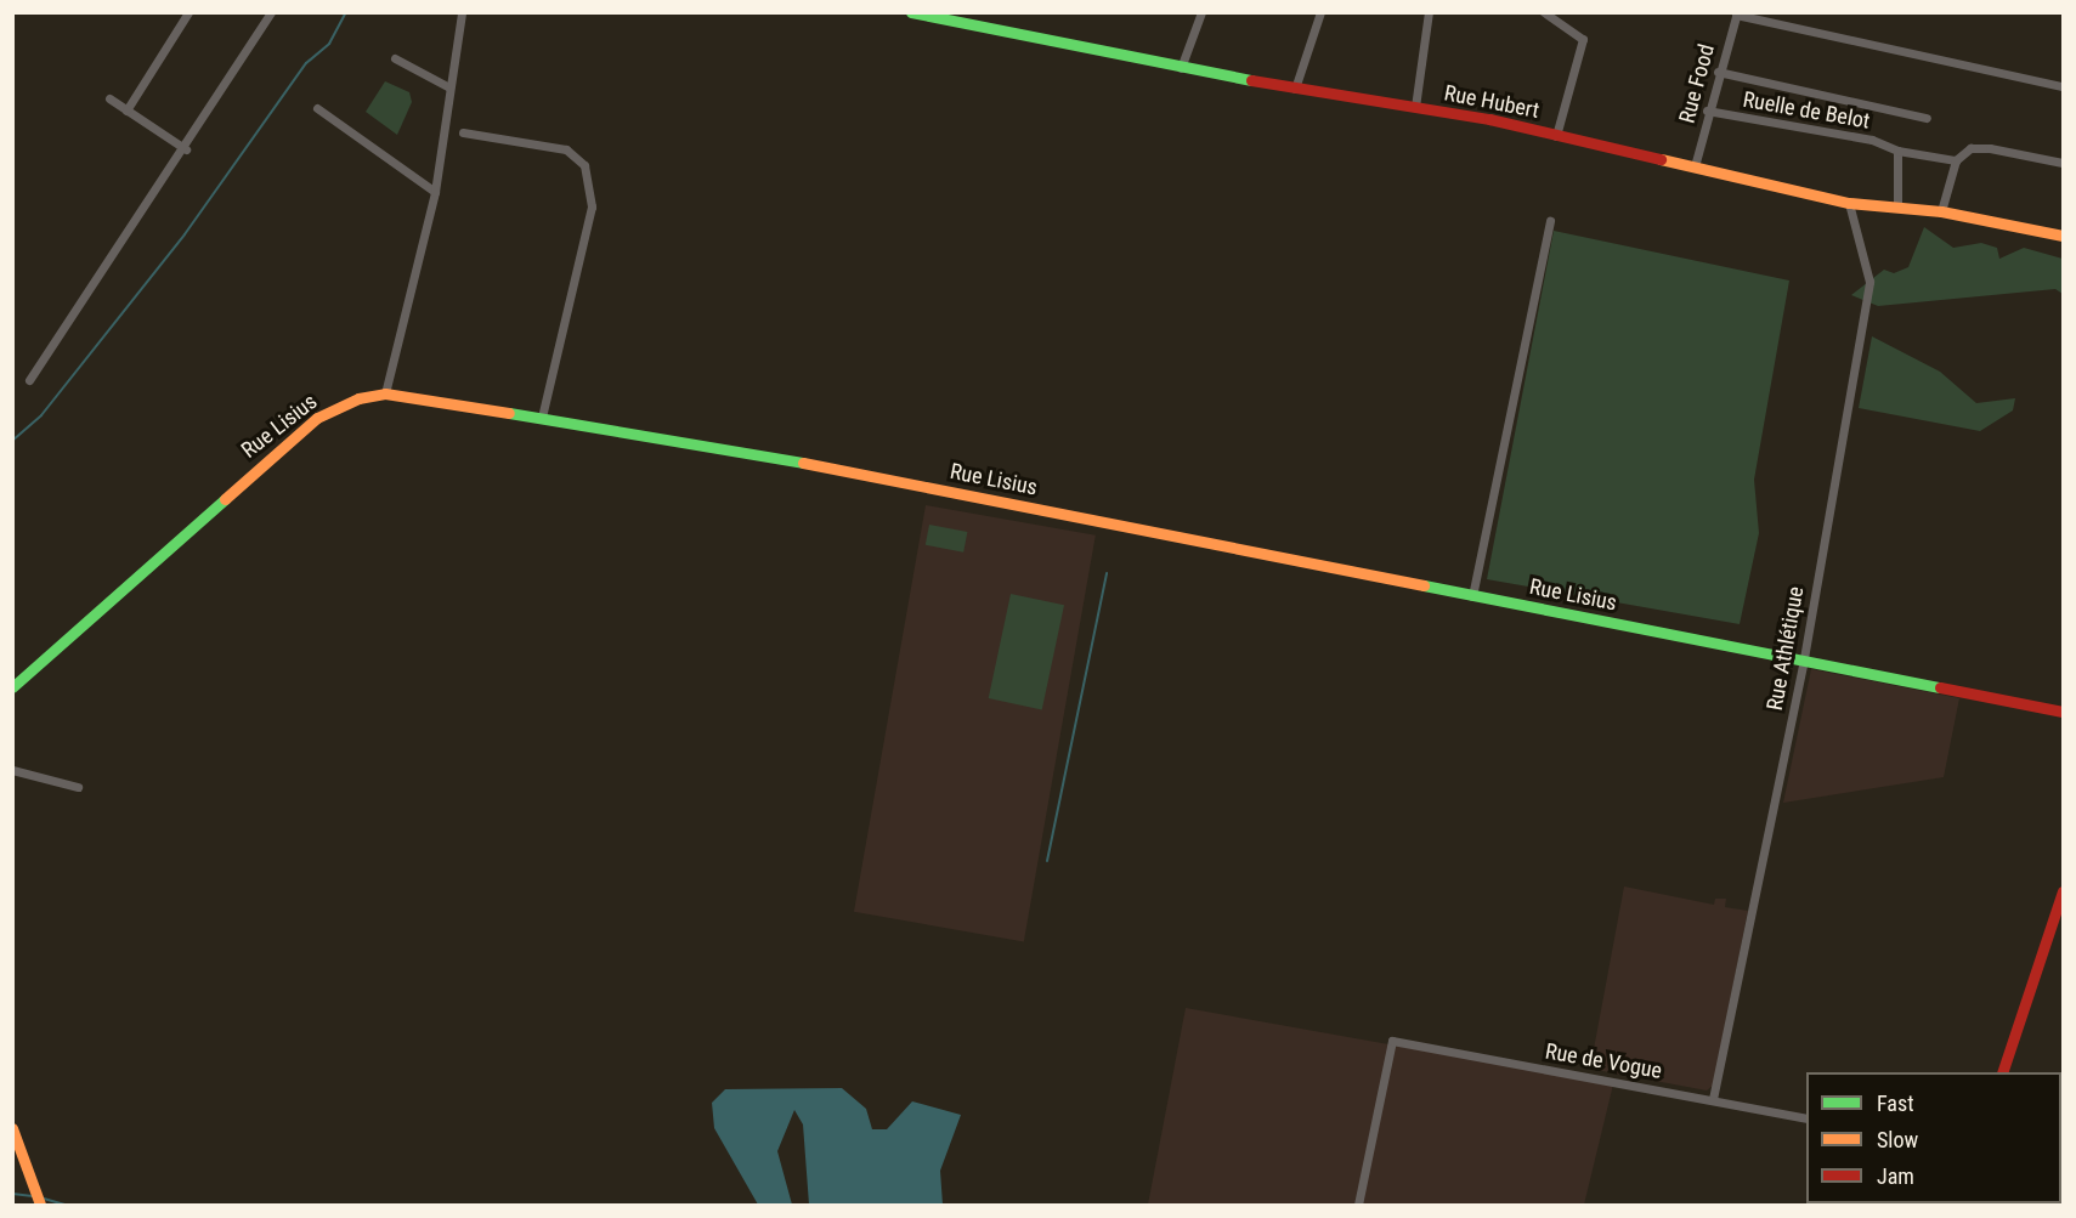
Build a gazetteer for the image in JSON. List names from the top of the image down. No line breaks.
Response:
{"streets":{"street":["Rue Food","Rue Hubert","Ruelle de Belot","Rue Lisius","Rue Athlétique","Rue de Vogue"]},"crossings":[["Rue Food","Rue Hubert"],["Rue Food","Ruelle de Belot"],["Rue Hubert","Rue Athlétique"],["Rue Lisius","Rue Athlétique"],["Rue Athlétique","Rue de Vogue"]],"legend":["Fast","Slow","Jam"]}
